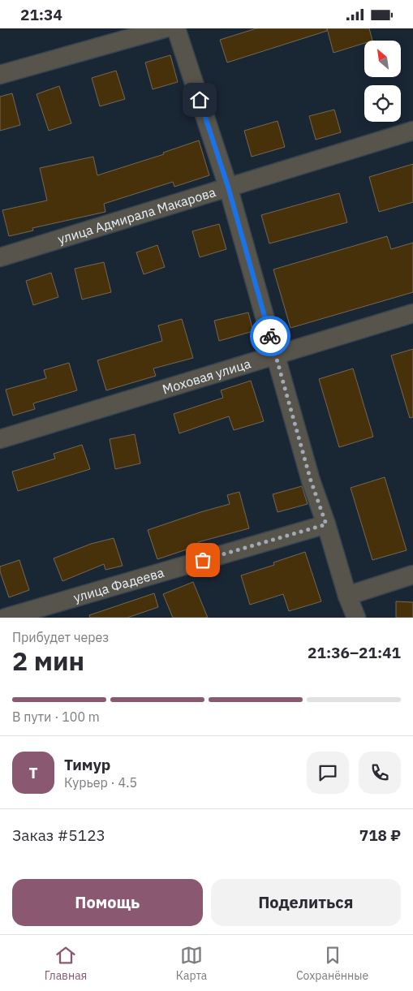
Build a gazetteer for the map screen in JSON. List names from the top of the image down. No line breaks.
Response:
{"streets":{"street":["улица Адмирала Макарова","Моховая улица","улица Фадеева"]},"north":"top left","page":{"status":"21:34","heading":["2 мин","Прибудет через","21:36–21:41"],"panel":["Тимур","Курьер · 4.5","Заказ #5123","718 ₽"],"bar":"В пути · 100 m","round":"Т","buttons":["Помощь","Поделиться"],"tabs":["Главная","Карта","Сохранённые"]}}
